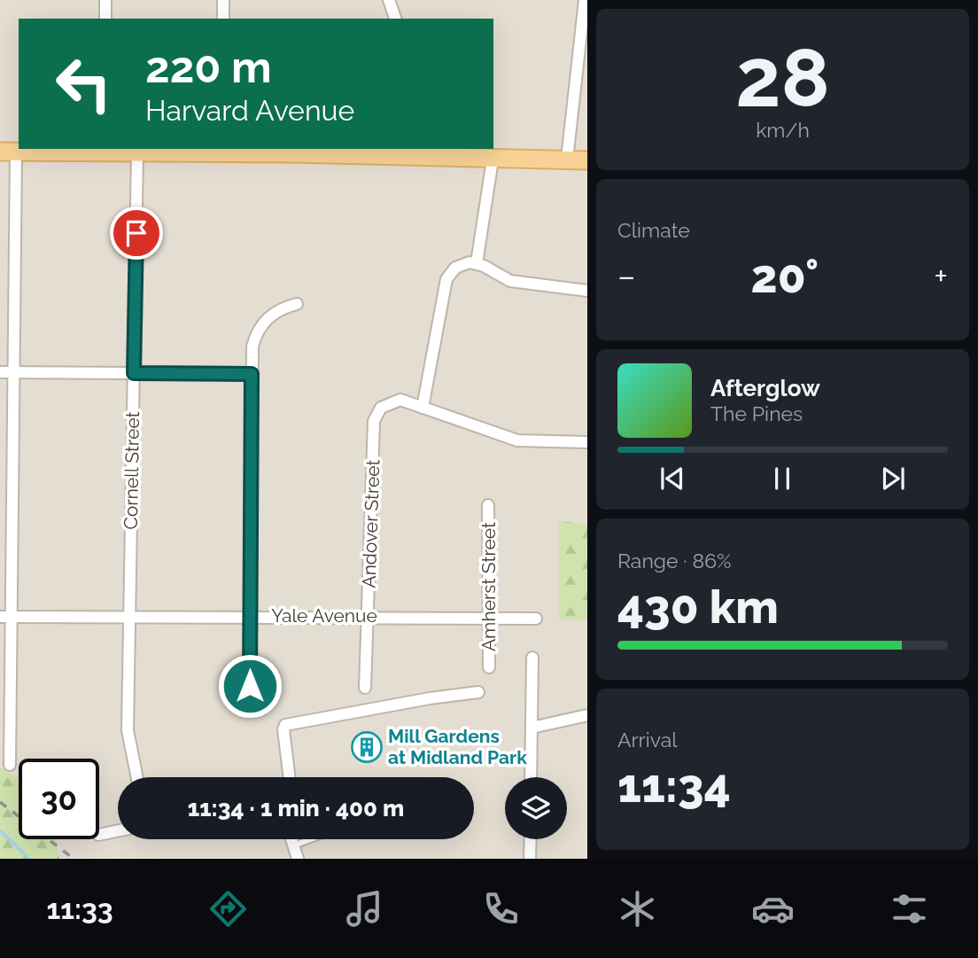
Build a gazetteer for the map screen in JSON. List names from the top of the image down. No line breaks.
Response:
{"streets":{"street":["Cornell Street","Andover Street","Amherst Street","Yale Avenue"]},"crossings":[["Cornell Street","Yale Avenue"],["Andover Street","Yale Avenue"],["Amherst Street","Yale Avenue"]],"places":{"building":["Mill Gardens at Midland Park"]},"page":{"tile":[["28","km/h"],"Climate",["Range · 86%","430 km"],["Arrival","11:34"]],"turn":["220 m","Harvard Avenue"],"heat":["−","20°","+"],"song":["Afterglow","The Pines"],"limit":"30","trip":"11:34 · 1 min · 400 m","tabs":"11:33"}}
